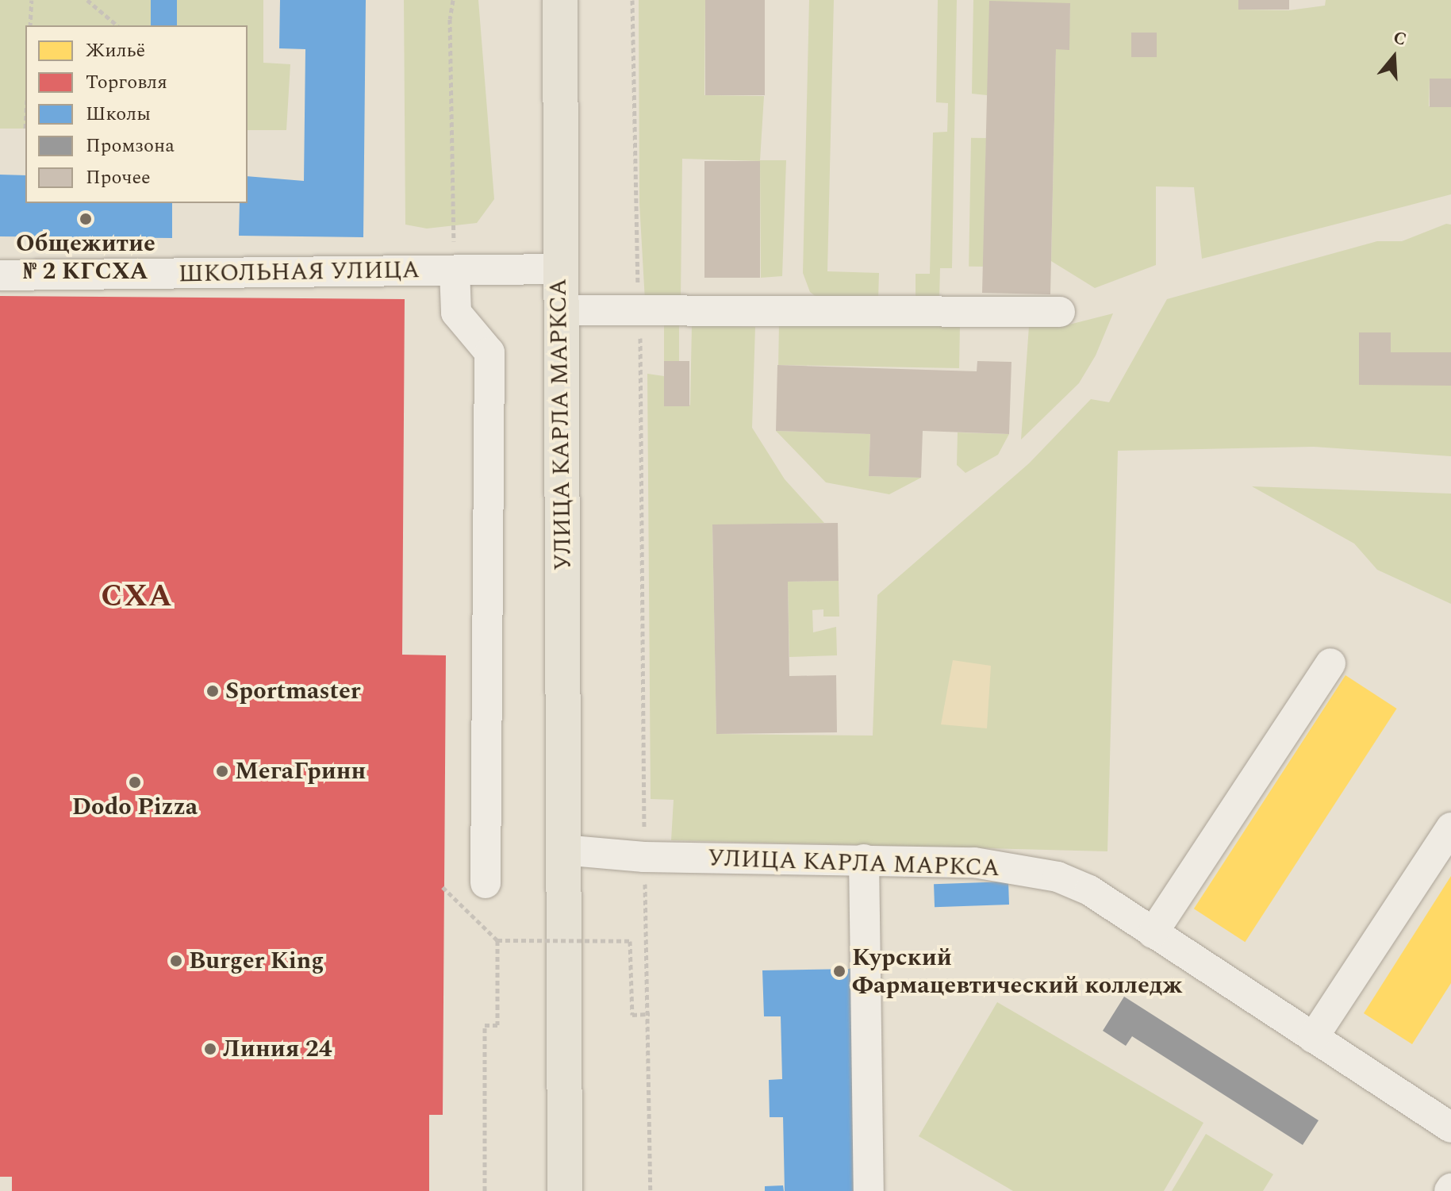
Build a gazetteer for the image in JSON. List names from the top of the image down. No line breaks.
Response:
{"streets":{"main road":["УЛИЦА КАРЛА МАРКСА"],"street":["ШКОЛЬНАЯ УЛИЦА"]},"crossings":[["ШКОЛЬНАЯ УЛИЦА","УЛИЦА КАРЛА МАРКСА"]],"districts":["СХА"],"places":["Общежитие № 2 КГСХА","Sportmaster","МегаГринн","Dodo Pizza","Burger King","Курский Фармацевтический колледж","Линия 24"],"legend":["Жильё","Торговля","Школы","Промзона","Прочее"],"north":"top"}
